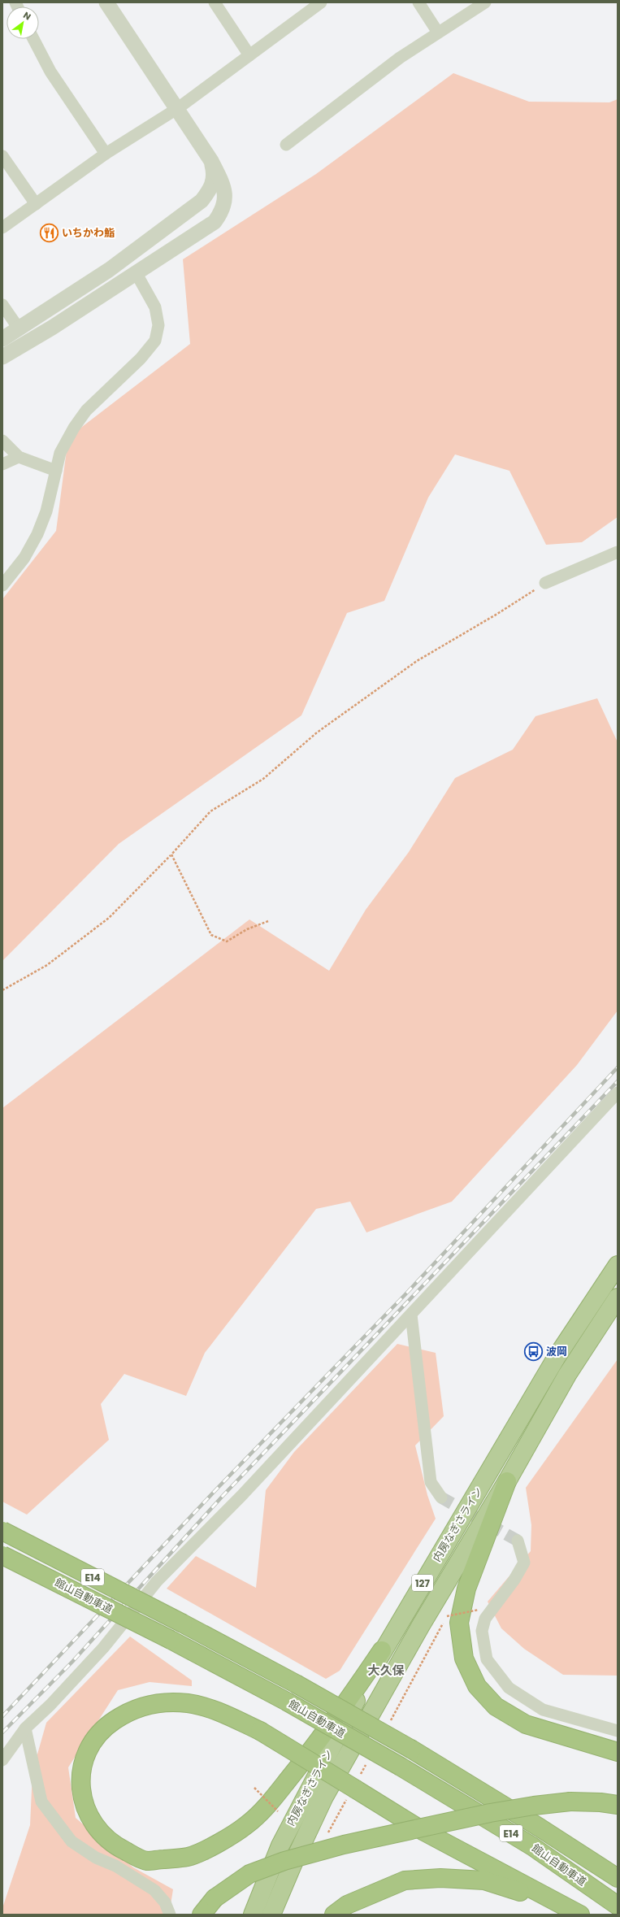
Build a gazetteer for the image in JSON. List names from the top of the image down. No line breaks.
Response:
{"streets":{"highway":["内房なぎさライン","E14","127","館山自動車道"]},"districts":["大久保"],"places":{"restaurant":["いちかわ鮨"],"bus stop":["波岡"]},"north":"top right"}
